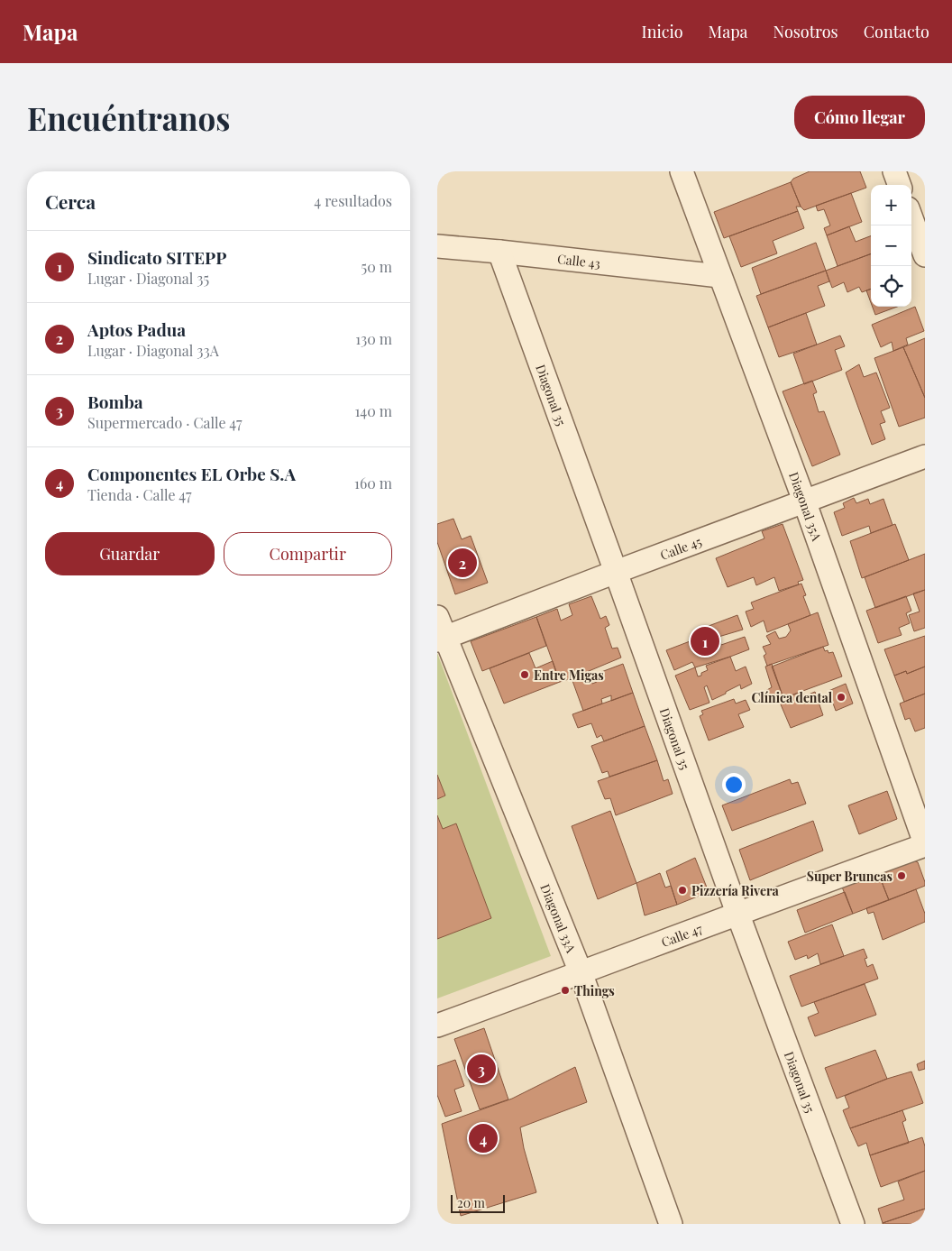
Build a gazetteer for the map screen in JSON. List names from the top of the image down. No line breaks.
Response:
{"streets":{"street":["Calle 43","Diagonal 35","Diagonal 35A","Calle 45","Diagonal 33A","Calle 47"]},"crossings":[["Calle 43","Diagonal 35"],["Calle 43","Diagonal 35A"],["Diagonal 35","Calle 45"],["Diagonal 35","Calle 47"],["Diagonal 35A","Calle 45"],["Diagonal 35A","Calle 47"],["Calle 45","Diagonal 33A"],["Diagonal 33A","Calle 47"]],"places":["Entre Migas","Clínica dental","Super Bruncas","Pizzería Rivera","Things"],"scale_bar":"20 m","page":{"header":"Mapa","nav":["Inicio","Mapa","Nosotros","Contacto"],"buttons":["Cómo llegar",["Guardar","Compartir"]],"title":"Encuéntranos","heading":["Cerca","4 resultados"],"map_buttons":["+","−"],"list":[{"mark":"1","name":"Sindicato SITEPP","note":"Lugar · Diagonal 35","value":"50 m"},{"mark":"2","name":"Aptos Padua","note":"Lugar · Diagonal 33A","value":"130 m"},{"mark":"3","name":"Bomba","note":"Supermercado · Calle 47","value":"140 m"},{"mark":"4","name":"Componentes EL Orbe S.A","note":"Tienda · Calle 47","value":"160 m"}],"pins":["2","1","3","4"],"scale":"20 m"}}
